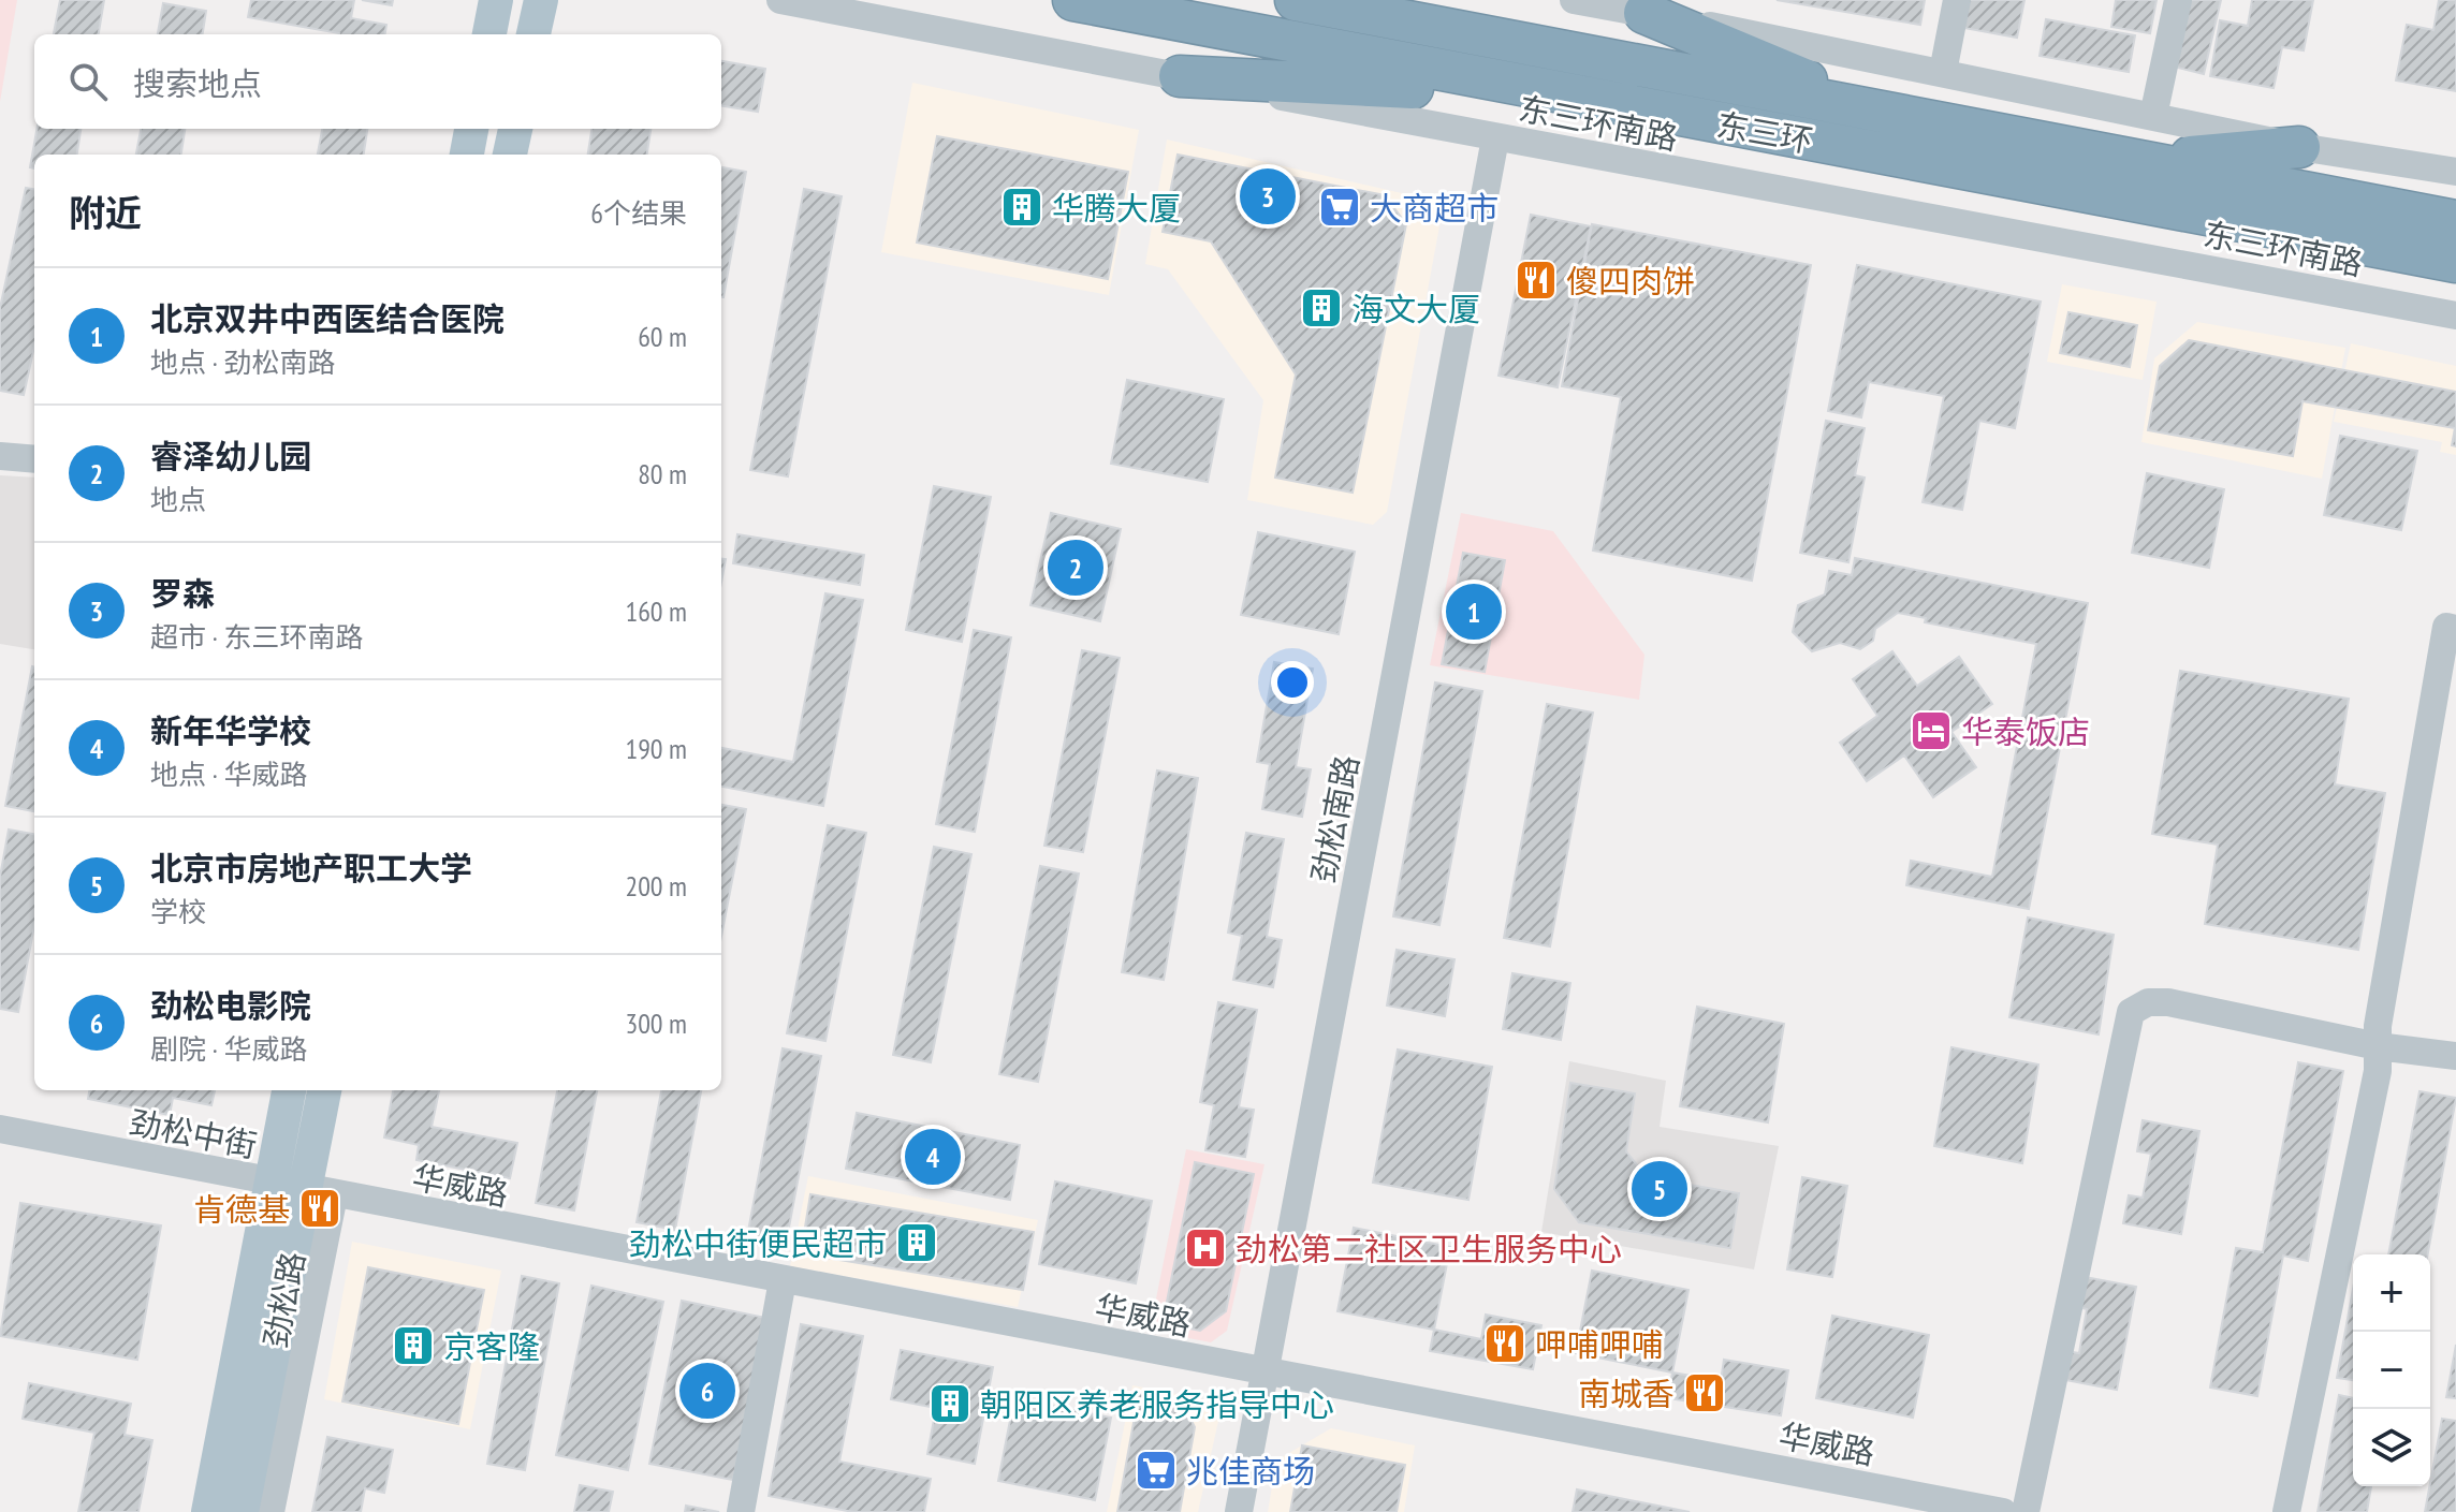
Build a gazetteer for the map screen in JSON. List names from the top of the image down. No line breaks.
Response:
{"streets":{"highway":["东三环"],"main road":["劲松路"],"street":["东三环南路","劲松南路","劲松中街","华威路"]},"crossings":[["东三环南路","劲松南路"],["劲松南路","华威路"],["劲松中街","华威路"],["劲松中街","劲松路"],["华威路","劲松路"]],"places":{"building":["华腾大厦","海文大厦","劲松中街便民超市","京客隆","朝阳区养老服务指导中心"],"supermarket":["大商超市","兆佳商场"],"restaurant":["傻四肉饼","肯德基","呷哺呷哺","南城香"],"hotel":["华泰饭店"],"hospital":["劲松第二社区卫生服务中心"]},"page":{"search":"搜索地点","heading":["附近","6个结果"],"pins":["3","2","1","4","5","6"],"list":[{"mark":"1","name":"北京双井中西医结合医院","note":"地点 · 劲松南路","value":"60 m"},{"mark":"2","name":"睿泽幼儿园","note":"地点","value":"80 m"},{"mark":"3","name":"罗森","note":"超市 · 东三环南路","value":"160 m"},{"mark":"4","name":"新年华学校","note":"地点 · 华威路","value":"190 m"},{"mark":"5","name":"北京市房地产职工大学","note":"学校","value":"200 m"},{"mark":"6","name":"劲松电影院","note":"剧院 · 华威路","value":"300 m"}],"map_buttons":["+","−"]}}
